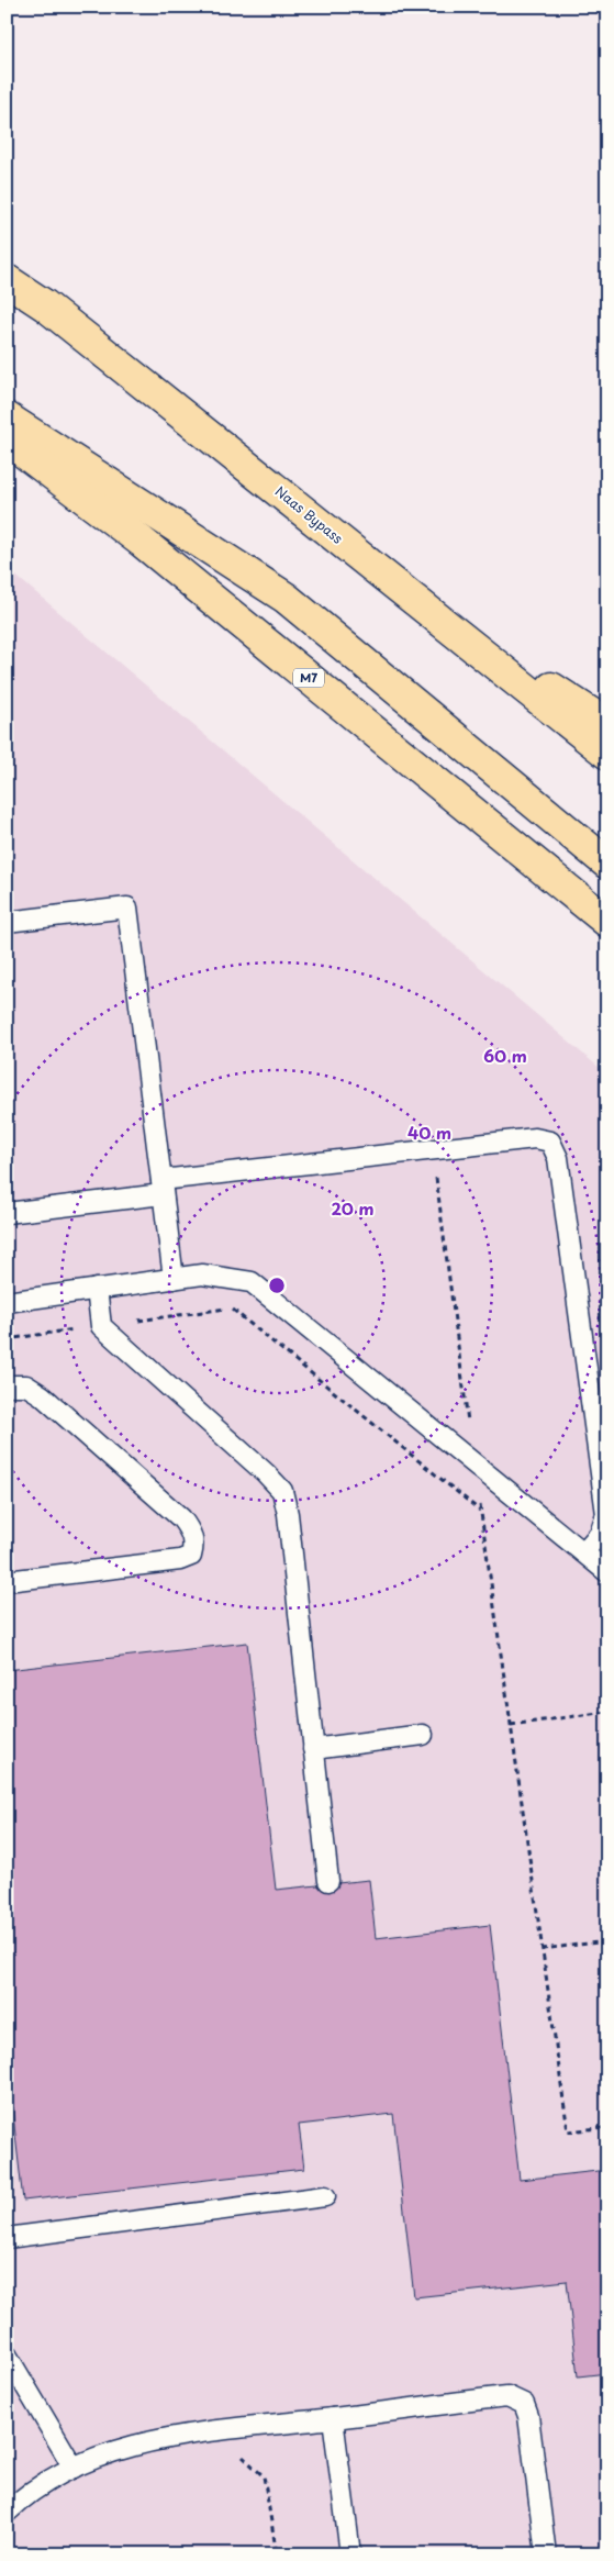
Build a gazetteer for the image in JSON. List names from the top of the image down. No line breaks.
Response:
{"streets":{"highway":["Naas Bypass","M7"]},"rings":["60 m","40 m","20 m"]}
